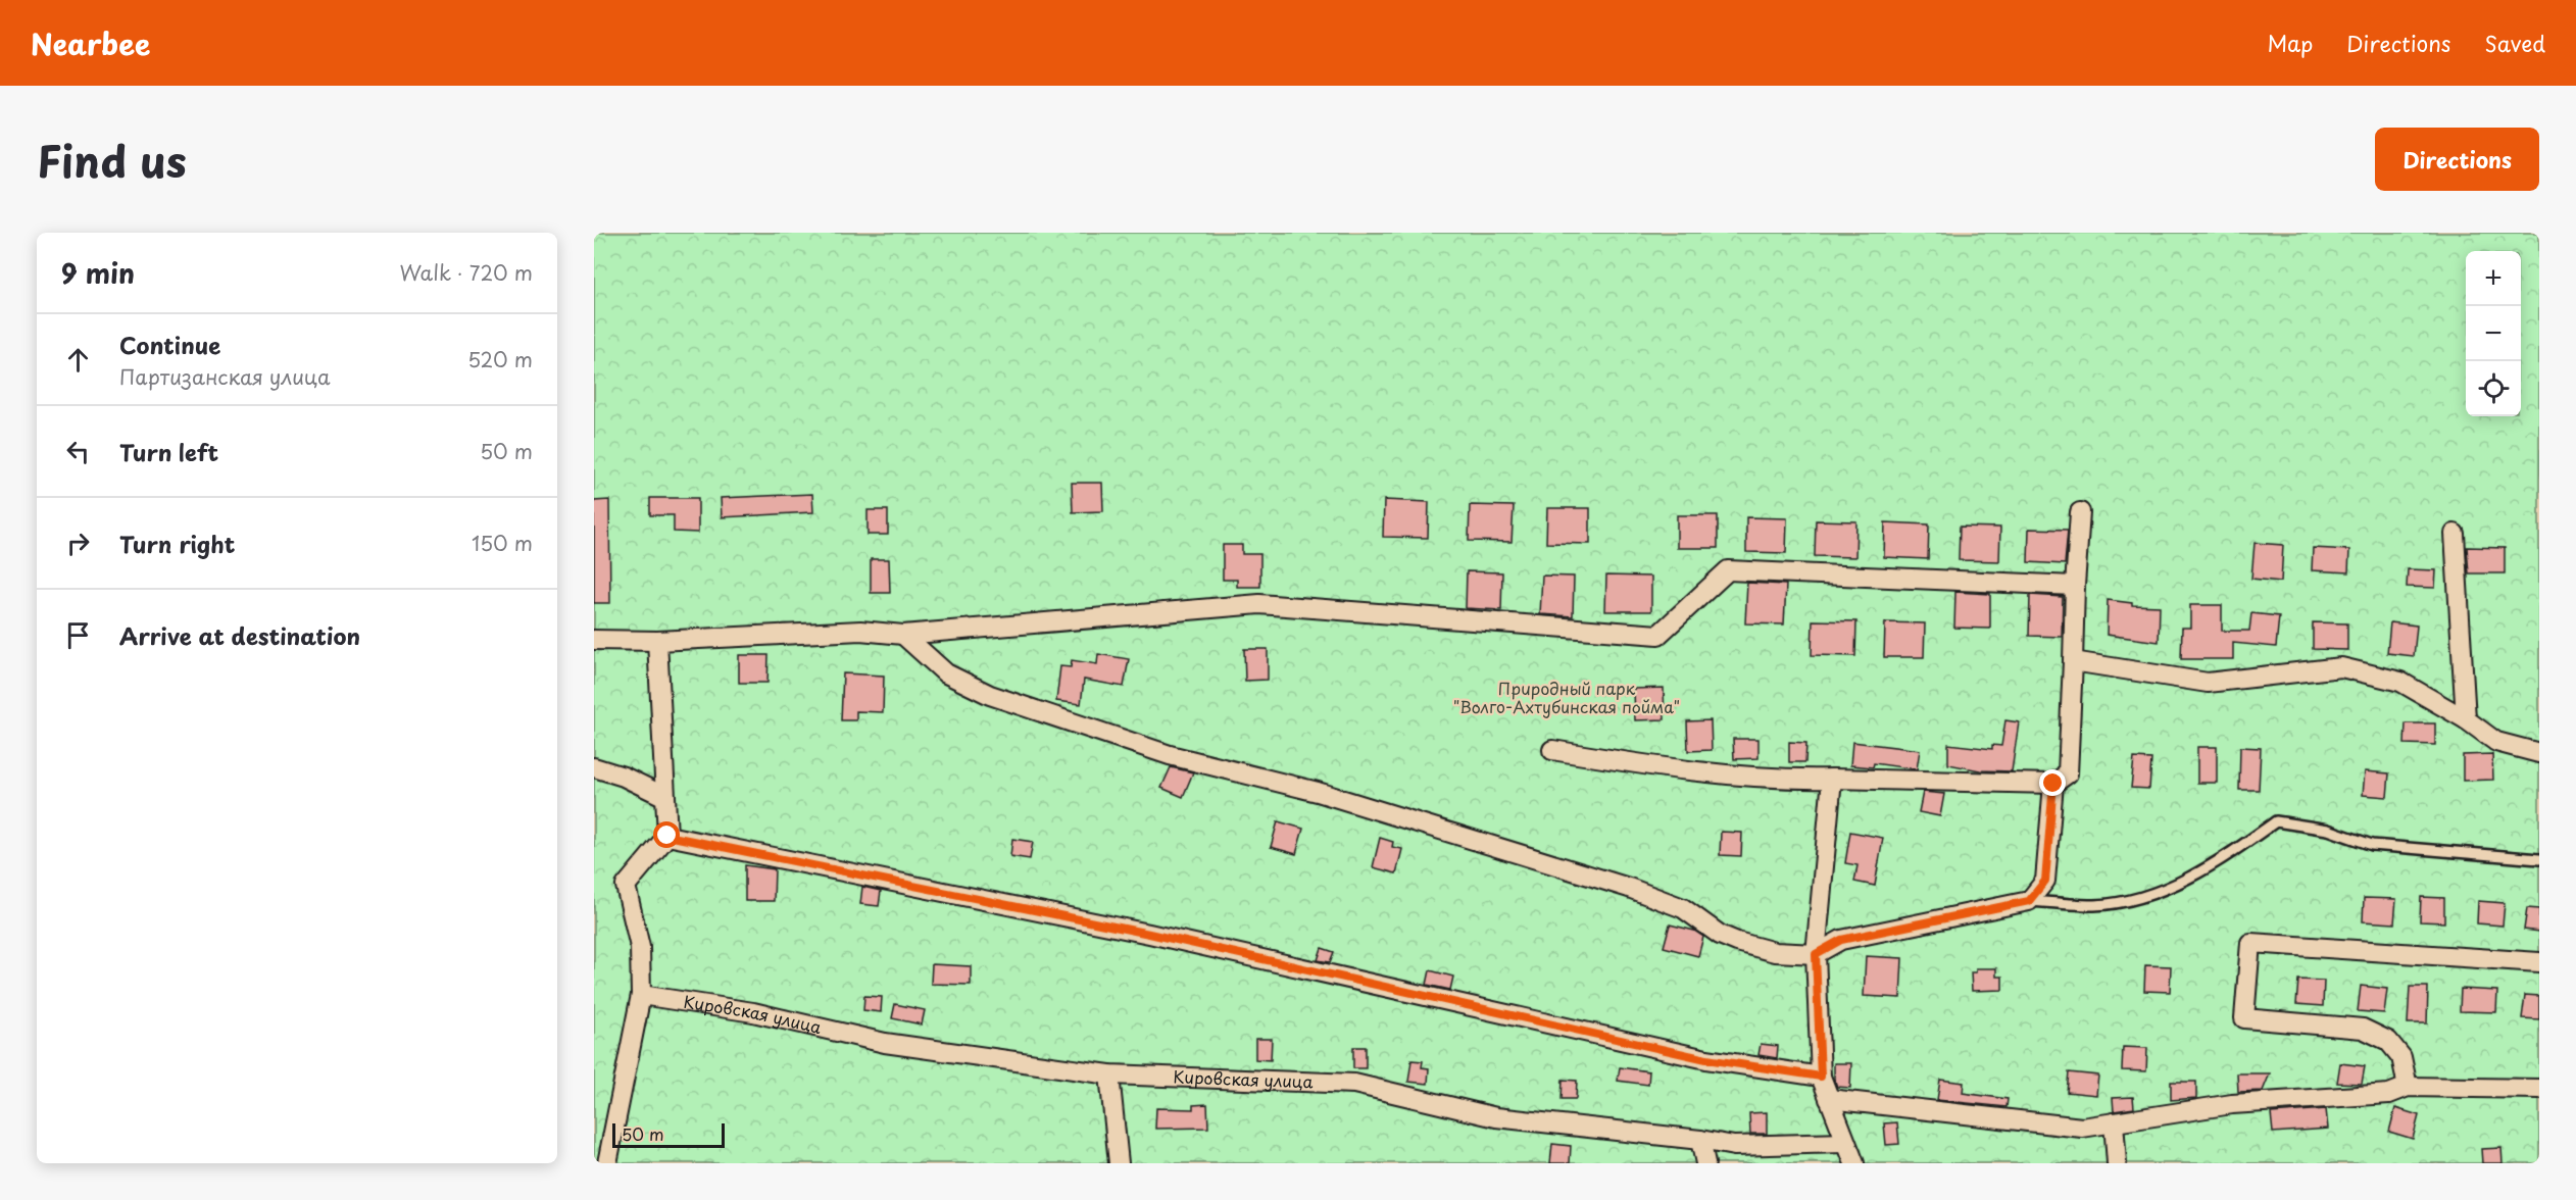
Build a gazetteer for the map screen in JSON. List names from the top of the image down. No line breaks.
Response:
{"streets":{"street":["Кировская улица"]},"parks":["Природный парк \"Волго-Ахтубинская пойма\""],"scale_bar":"50 m","page":{"header":"Nearbee","nav":["Map","Directions","Saved"],"title":"Find us","buttons":"Directions","heading":["9 min","Walk · 720 m"],"map_buttons":["+","−"],"list":[["Continue","Партизанская улица","520 m"],["Turn left","50 m"],["Turn right","150 m"],"Arrive at destination"],"scale":"50 m"}}
